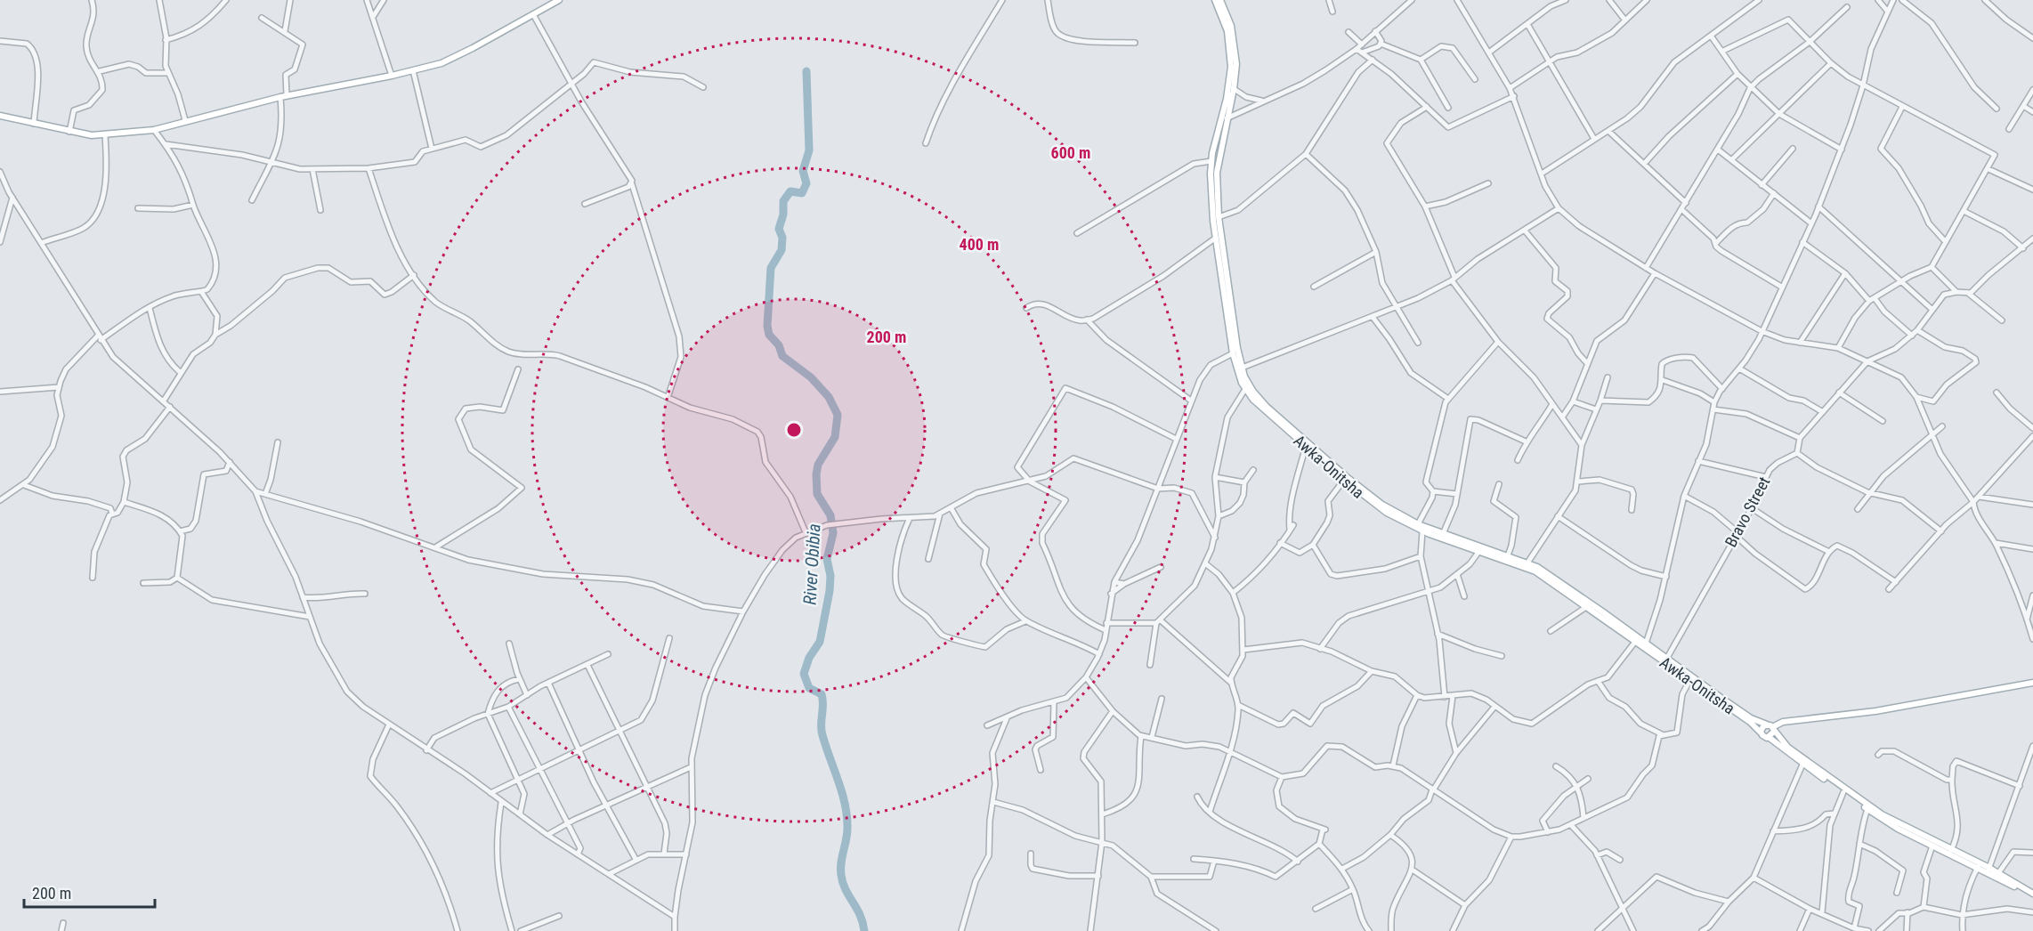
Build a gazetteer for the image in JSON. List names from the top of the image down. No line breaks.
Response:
{"streets":{"main road":["Awka-Onitsha"],"street":["Bravo Street"]},"crossings":[["Awka-Onitsha","Bravo Street"]],"water":["River Obibia"],"scale_bar":"200 m","rings":["600 m","400 m","200 m"]}
